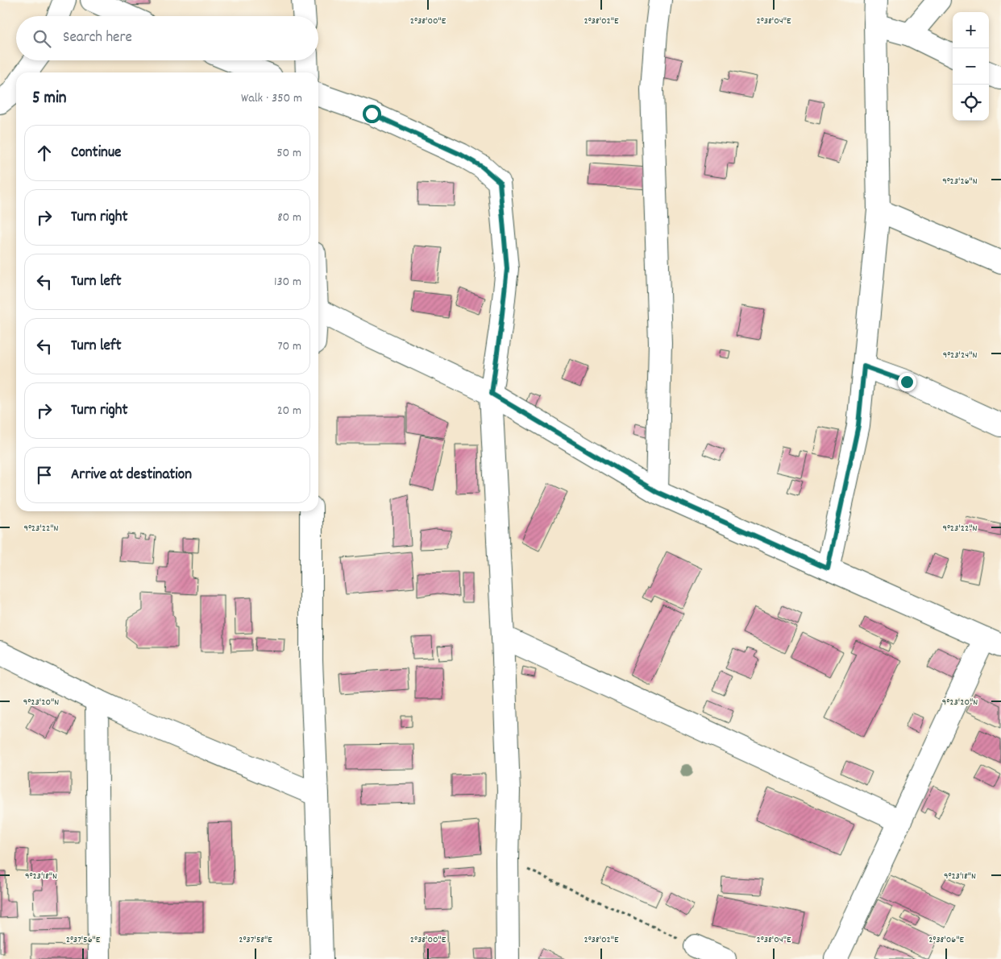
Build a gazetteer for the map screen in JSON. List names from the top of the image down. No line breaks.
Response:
{"page":{"map_buttons":["+","−"],"search":"Search here","heading":["5 min","Walk · 350 m"],"list":[["Continue","50 m"],["Turn right","80 m"],["Turn left","130 m"],["Turn left","70 m"],["Turn right","20 m"],"Arrive at destination"]},"coordinates":["2°38'00\"E","2°38'02\"E","2°38'04\"E","9°23'26\"N","9°23'24\"N","9°23'22\"N","9°23'20\"N","9°23'18\"N","2°37'56\"E","2°37'58\"E","2°38'06\"E"]}
